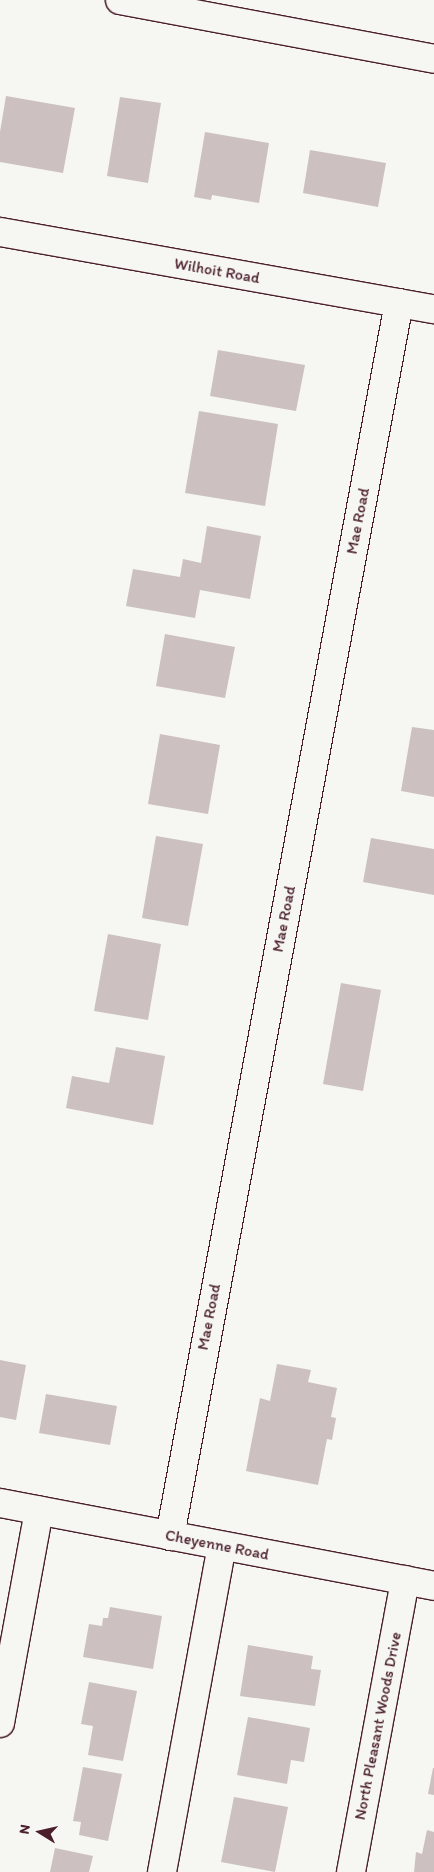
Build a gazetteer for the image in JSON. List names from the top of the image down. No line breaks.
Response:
{"streets":{"street":["Wilhoit Road","Mae Road","Cheyenne Road","North Pleasant Woods Drive"]},"crossings":[["Wilhoit Road","Mae Road"],["Mae Road","Cheyenne Road"],["Cheyenne Road","North Pleasant Woods Drive"]],"north":"left"}
